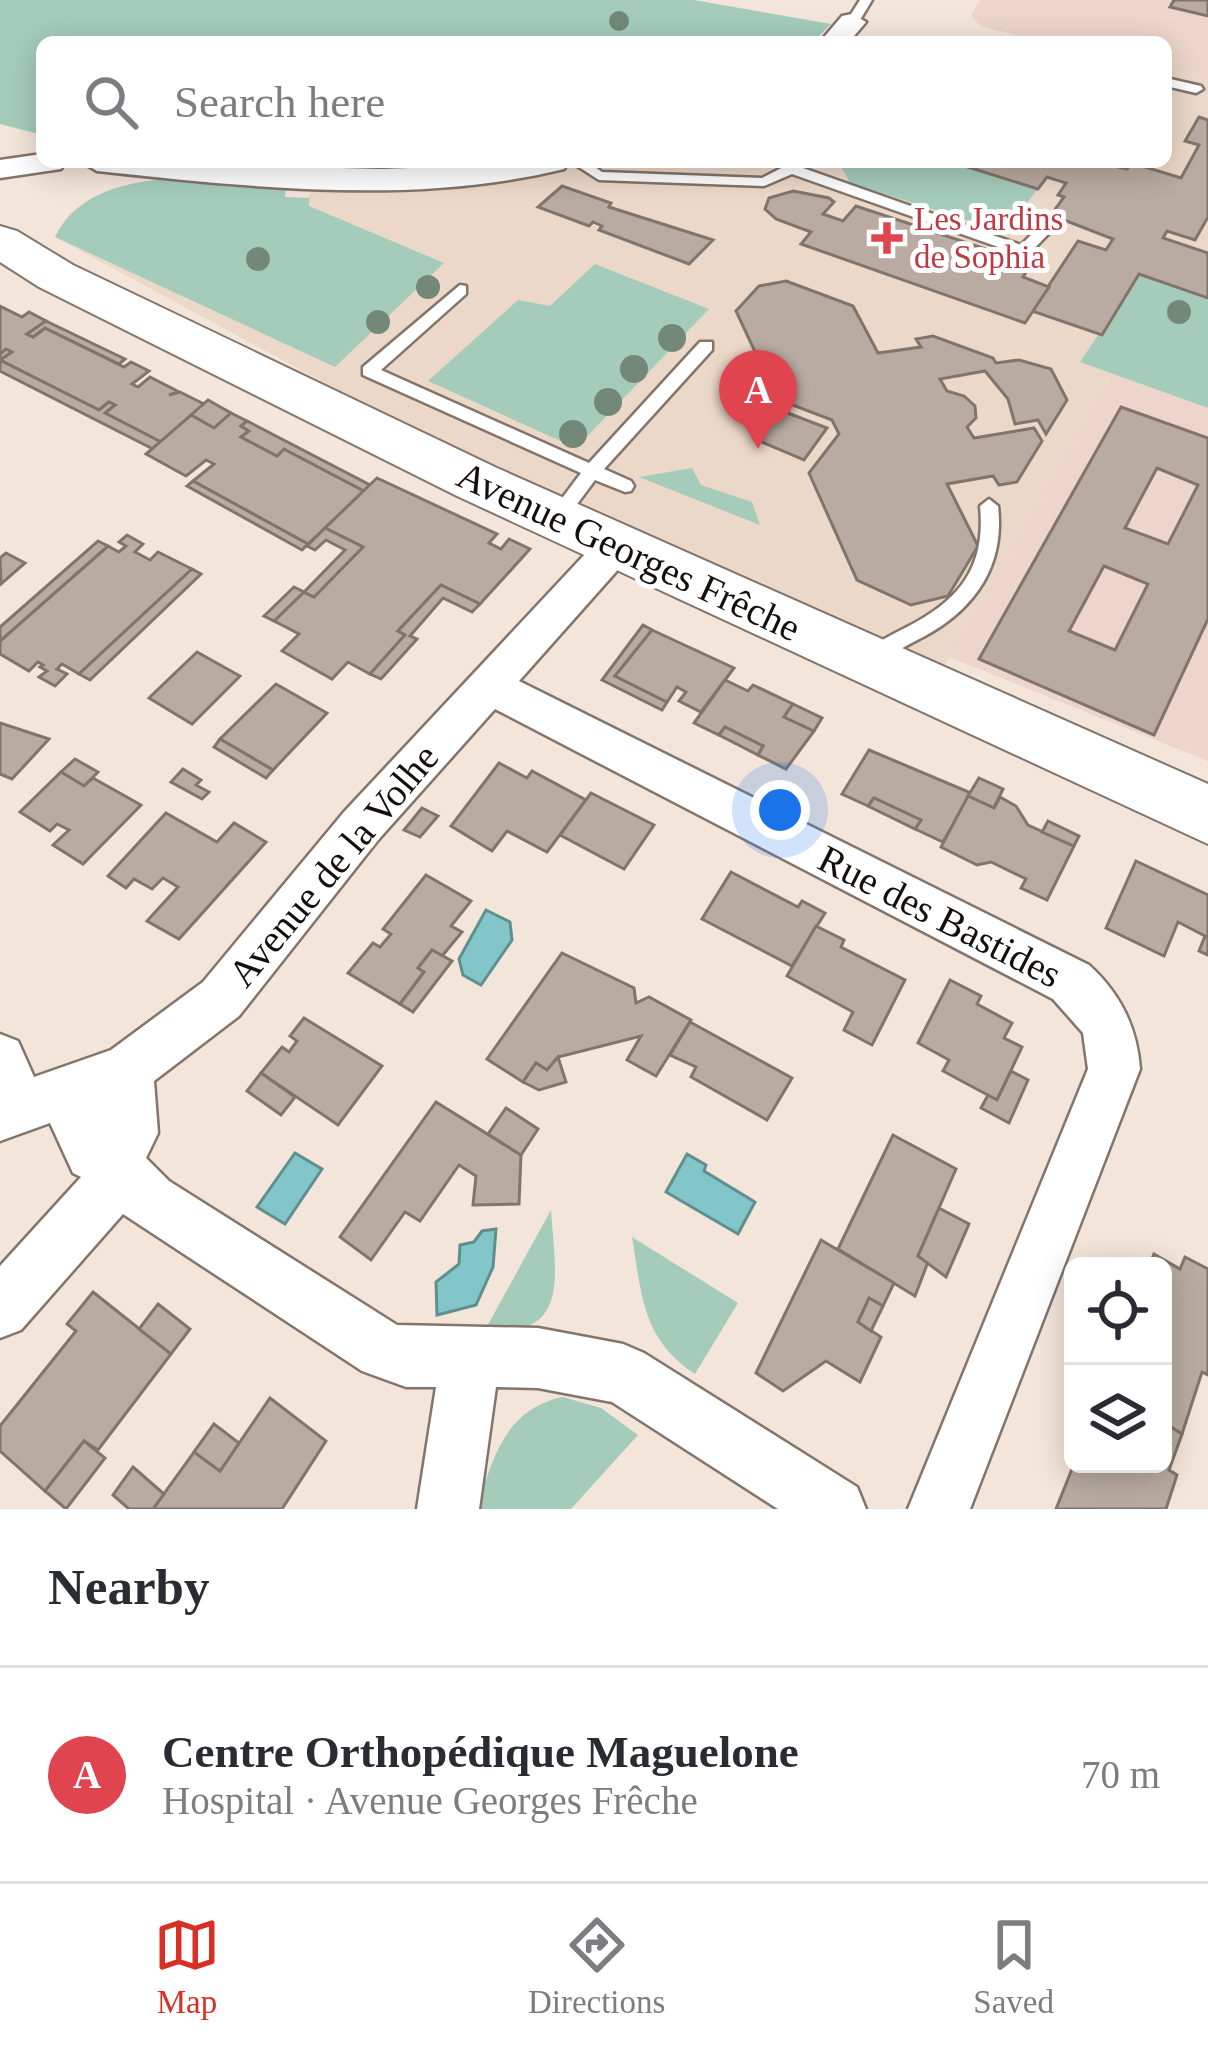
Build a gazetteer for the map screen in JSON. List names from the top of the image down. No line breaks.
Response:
{"streets":{"main road":["Avenue Georges Frêche"],"street":["Avenue de la Volhe","Rue des Bastides"]},"crossings":[["Avenue Georges Frêche","Avenue de la Volhe"],["Avenue de la Volhe","Rue des Bastides"]],"places":{"health":["Les Jardins de Sophia"]},"page":{"search":"Search here","pins":"A","heading":"Nearby","list":[{"mark":"A","name":"Centre Orthopédique Maguelone","note":"Hospital · Avenue Georges Frêche","value":"70 m"}],"nav":["Map","Directions","Saved"]}}
